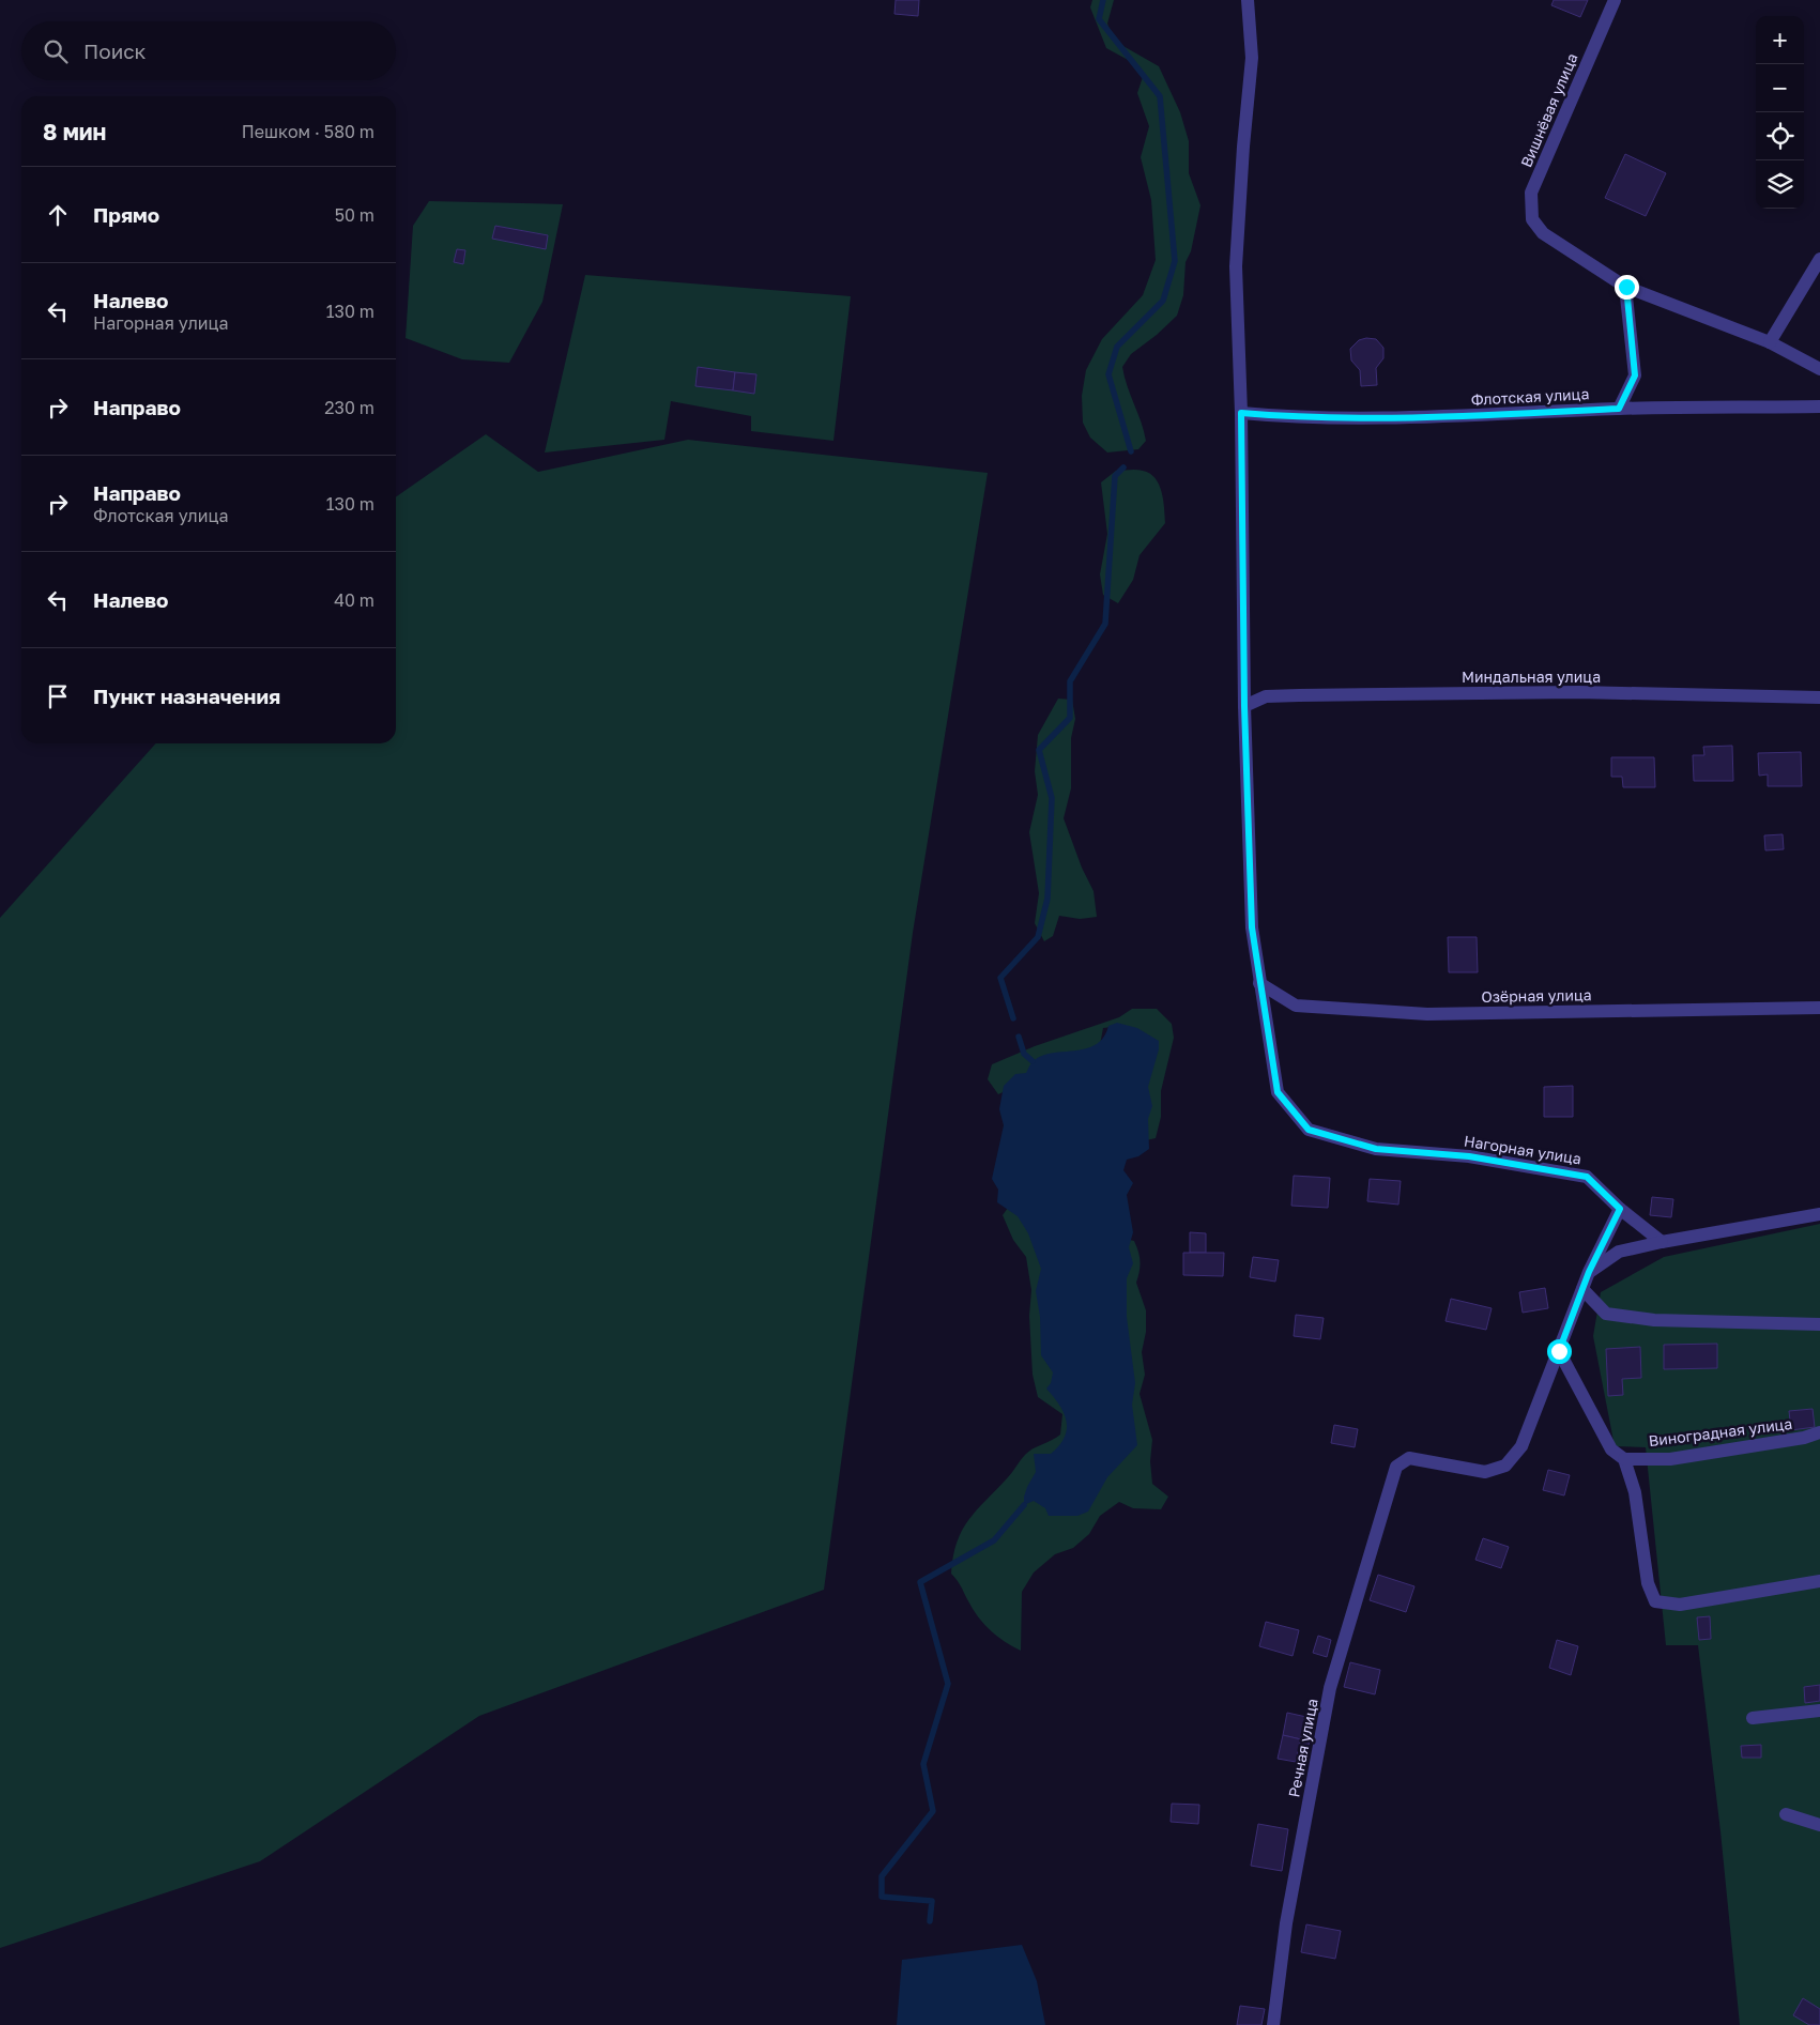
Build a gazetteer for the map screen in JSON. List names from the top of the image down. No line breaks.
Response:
{"streets":{"street":["Вишнёвая улица","Флотская улица","Миндальная улица","Озёрная улица","Нагорная улица","Виноградная улица","Речная улица"]},"crossings":[["Озёрная улица","Нагорная улица"],["Нагорная улица","Речная улица"]],"page":{"map_buttons":["+","−"],"search":"Поиск","heading":["8 мин","Пешком · 580 m"],"list":[["Прямо","50 m"],["Налево","Нагорная улица","130 m"],["Направо","230 m"],["Направо","Флотская улица","130 m"],["Налево","40 m"],"Пункт назначения"]}}
